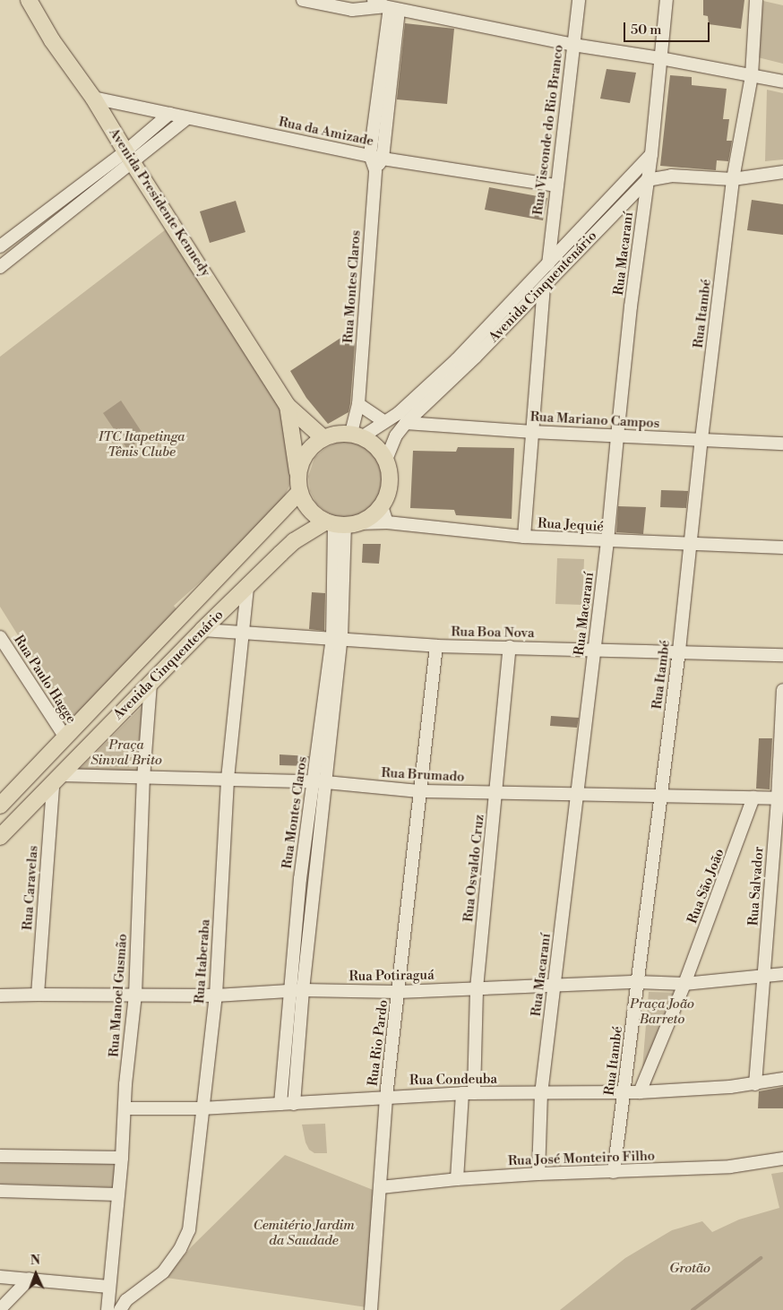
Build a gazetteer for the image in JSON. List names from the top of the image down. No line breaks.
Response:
{"streets":{"main road":["Avenida Presidente Kennedy","Avenida Cinquentenário"],"street":["Rua Visconde do Rio Branco","Rua da Amizade","Rua Macaraní","Rua Montes Claros","Rua Itambé","Rua Mariano Campos","Rua Jequié","Rua Boa Nova","Rua Paulo Hagge","Rua Brumado","Rua Osvaldo Cruz","Rua São João","Rua Salvador","Rua Caravelas","Rua Itaberaba","Rua Potiraguá","Rua Manoel Gusmão","Rua Rio Pardo","Rua Condeuba","Rua José Monteiro Filho"]},"crossings":[["Rua Visconde do Rio Branco","Rua da Amizade"],["Rua Visconde do Rio Branco","Avenida Cinquentenário"],["Rua da Amizade","Avenida Presidente Kennedy"],["Rua da Amizade","Rua Montes Claros"],["Avenida Presidente Kennedy","Rua Montes Claros"],["Avenida Presidente Kennedy","Avenida Cinquentenário"],["Avenida Presidente Kennedy","Rua Jequié"],["Rua Macaraní","Avenida Cinquentenário"],["Rua Macaraní","Rua Mariano Campos"],["Rua Macaraní","Rua Jequié"],["Rua Macaraní","Rua Boa Nova"],["Rua Macaraní","Rua Brumado"],["Rua Macaraní","Rua Potiraguá"],["Rua Macaraní","Rua Condeuba"],["Rua Macaraní","Rua José Monteiro Filho"],["Rua Montes Claros","Avenida Cinquentenário"],["Rua Montes Claros","Rua Jequié"],["Rua Montes Claros","Rua Boa Nova"],["Rua Montes Claros","Rua Brumado"],["Rua Montes Claros","Rua Potiraguá"],["Rua Montes Claros","Rua Condeuba"],["Avenida Cinquentenário","Rua Mariano Campos"],["Avenida Cinquentenário","Rua Jequié"],["Avenida Cinquentenário","Rua Boa Nova"],["Avenida Cinquentenário","Rua Paulo Hagge"],["Avenida Cinquentenário","Rua Brumado"],["Avenida Cinquentenário","Rua Caravelas"],["Avenida Cinquentenário","Rua Itaberaba"],["Avenida Cinquentenário","Rua Manoel Gusmão"],["Rua Itambé","Rua Mariano Campos"],["Rua Itambé","Rua Jequié"],["Rua Itambé","Rua Boa Nova"],["Rua Itambé","Rua Brumado"],["Rua Itambé","Rua Potiraguá"],["Rua Itambé","Rua Condeuba"],["Rua Itambé","Rua José Monteiro Filho"],["Rua Boa Nova","Rua Osvaldo Cruz"],["Rua Boa Nova","Rua Itaberaba"],["Rua Boa Nova","Rua Rio Pardo"],["Rua Brumado","Rua Osvaldo Cruz"],["Rua Brumado","Rua São João"],["Rua Brumado","Rua Salvador"],["Rua Brumado","Rua Caravelas"],["Rua Brumado","Rua Itaberaba"],["Rua Brumado","Rua Manoel Gusmão"],["Rua Brumado","Rua Rio Pardo"],["Rua Osvaldo Cruz","Rua Potiraguá"],["Rua Osvaldo Cruz","Rua Condeuba"],["Rua Osvaldo Cruz","Rua José Monteiro Filho"],["Rua São João","Rua Potiraguá"],["Rua Salvador","Rua Potiraguá"],["Rua Salvador","Rua Condeuba"],["Rua Caravelas","Rua Potiraguá"],["Rua Itaberaba","Rua Potiraguá"],["Rua Itaberaba","Rua Condeuba"],["Rua Potiraguá","Rua Manoel Gusmão"],["Rua Potiraguá","Rua Rio Pardo"],["Rua Manoel Gusmão","Rua Condeuba"],["Rua Rio Pardo","Rua Condeuba"],["Rua Rio Pardo","Rua José Monteiro Filho"]],"parks":["ITC Itapetinga Tênis Clube","Praça Sinval Brito","Praça João Barreto","Cemitério Jardim da Saudade","Grotão"],"scale_bar":"50 m","north":"top"}
